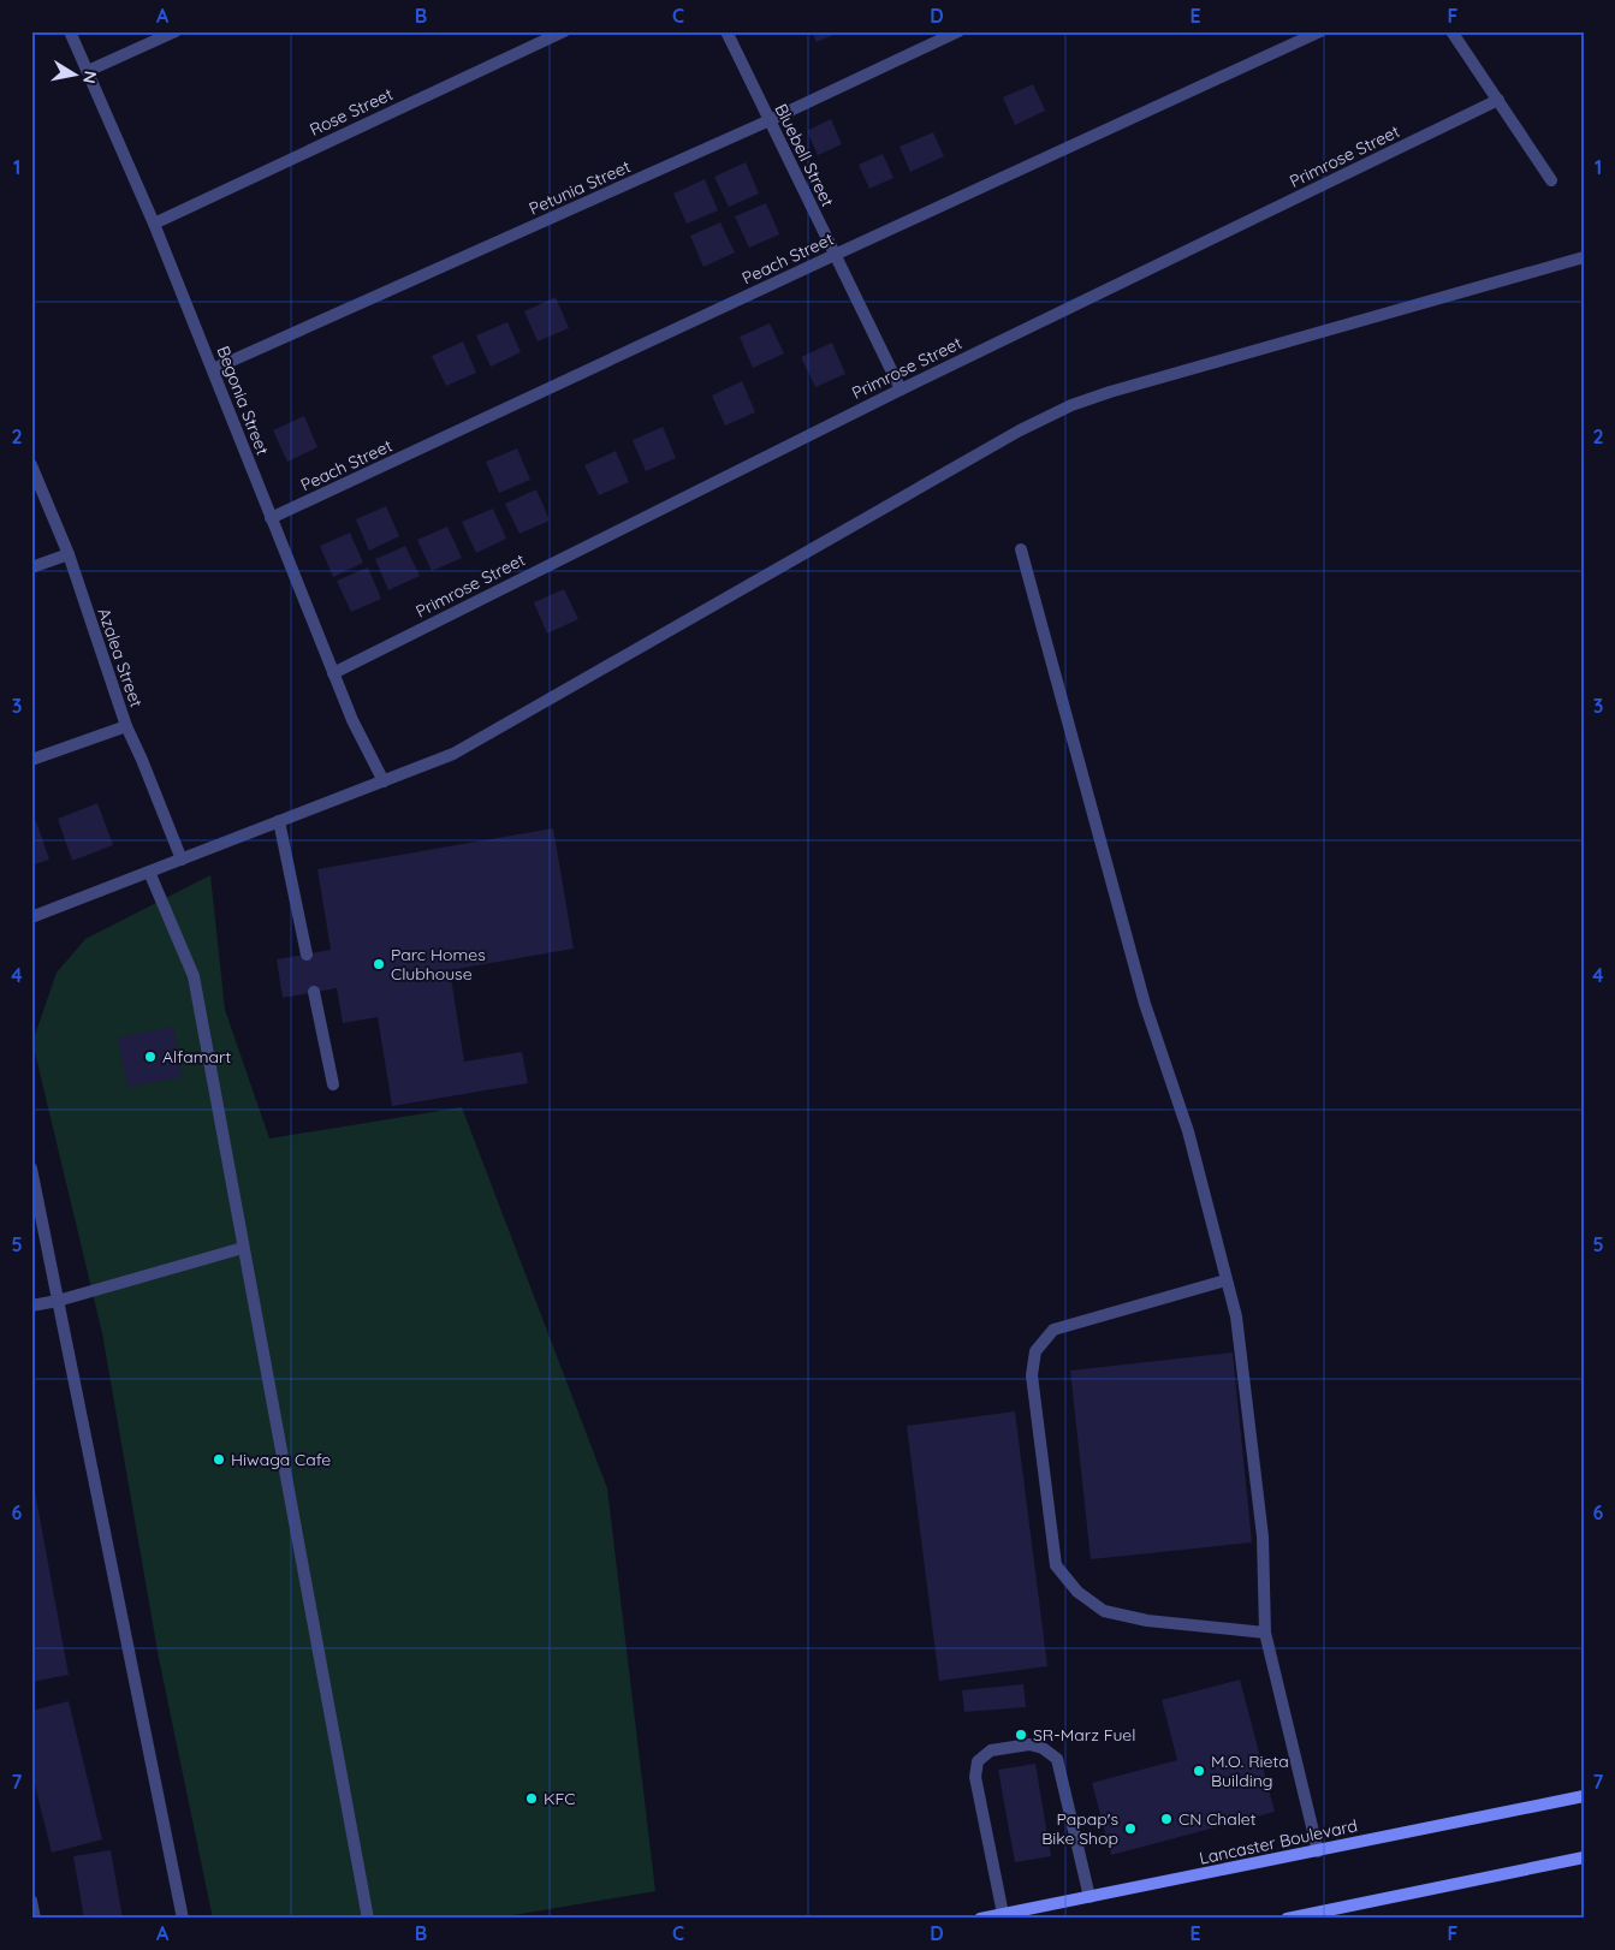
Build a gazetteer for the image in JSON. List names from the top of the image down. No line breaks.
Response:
{"streets":{"main road":["Lancaster Boulevard"],"street":["Rose Street","Bluebell Street","Primrose Street","Petunia Street","Peach Street","Begonia Street","Azalea Street"]},"crossings":[["Rose Street","Begonia Street"],["Bluebell Street","Primrose Street"],["Bluebell Street","Petunia Street"],["Bluebell Street","Peach Street"],["Primrose Street","Begonia Street"],["Petunia Street","Begonia Street"],["Peach Street","Begonia Street"]],"places":["Parc Homes Clubhouse","Alfamart","Hiwaga Cafe","SR-Marz Fuel","M.O. Rieta Building","KFC","CN Chalet","Papap's Bike Shop"],"north":"right","grid":{"columns":["A","B","C","D","E","F"],"rows":["1","2","3","4","5","6","7"]}}
